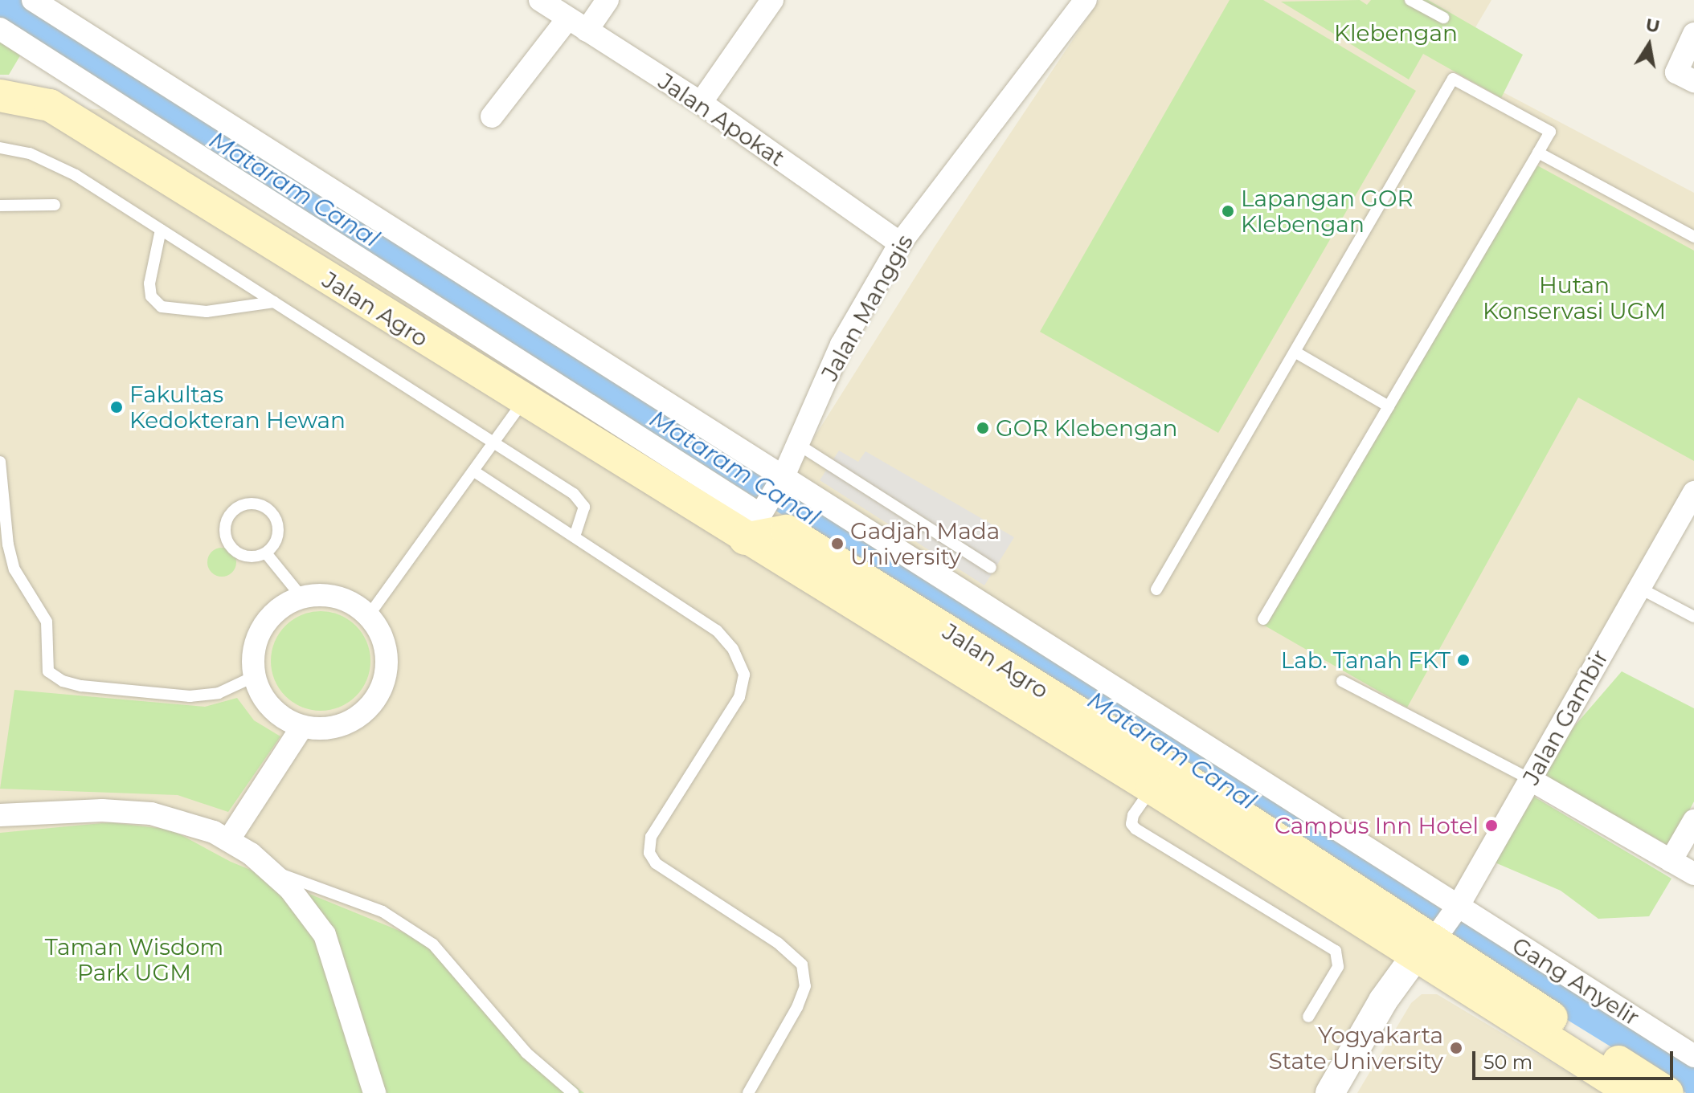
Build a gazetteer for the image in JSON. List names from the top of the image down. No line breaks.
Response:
{"streets":{"main road":["Jalan Agro"],"street":["Jalan Apokat","Jalan Manggis","Jalan Gambir","Gang Anyelir"]},"crossings":[["Jalan Apokat","Jalan Manggis"],["Jalan Manggis","Jalan Agro"],["Jalan Manggis","Gang Anyelir"],["Jalan Agro","Jalan Gambir"],["Jalan Gambir","Gang Anyelir"]],"water":["Mataram Canal"],"parks":["Klebengan","Hutan Konservasi UGM","Taman Wisdom Park UGM"],"places":["Lapangan GOR Klebengan","Fakultas Kedokteran Hewan","GOR Klebengan","Gadjah Mada University","Lab. Tanah FKT","Campus Inn Hotel","Yogyakarta State University"],"scale_bar":"50 m","north":"top"}
